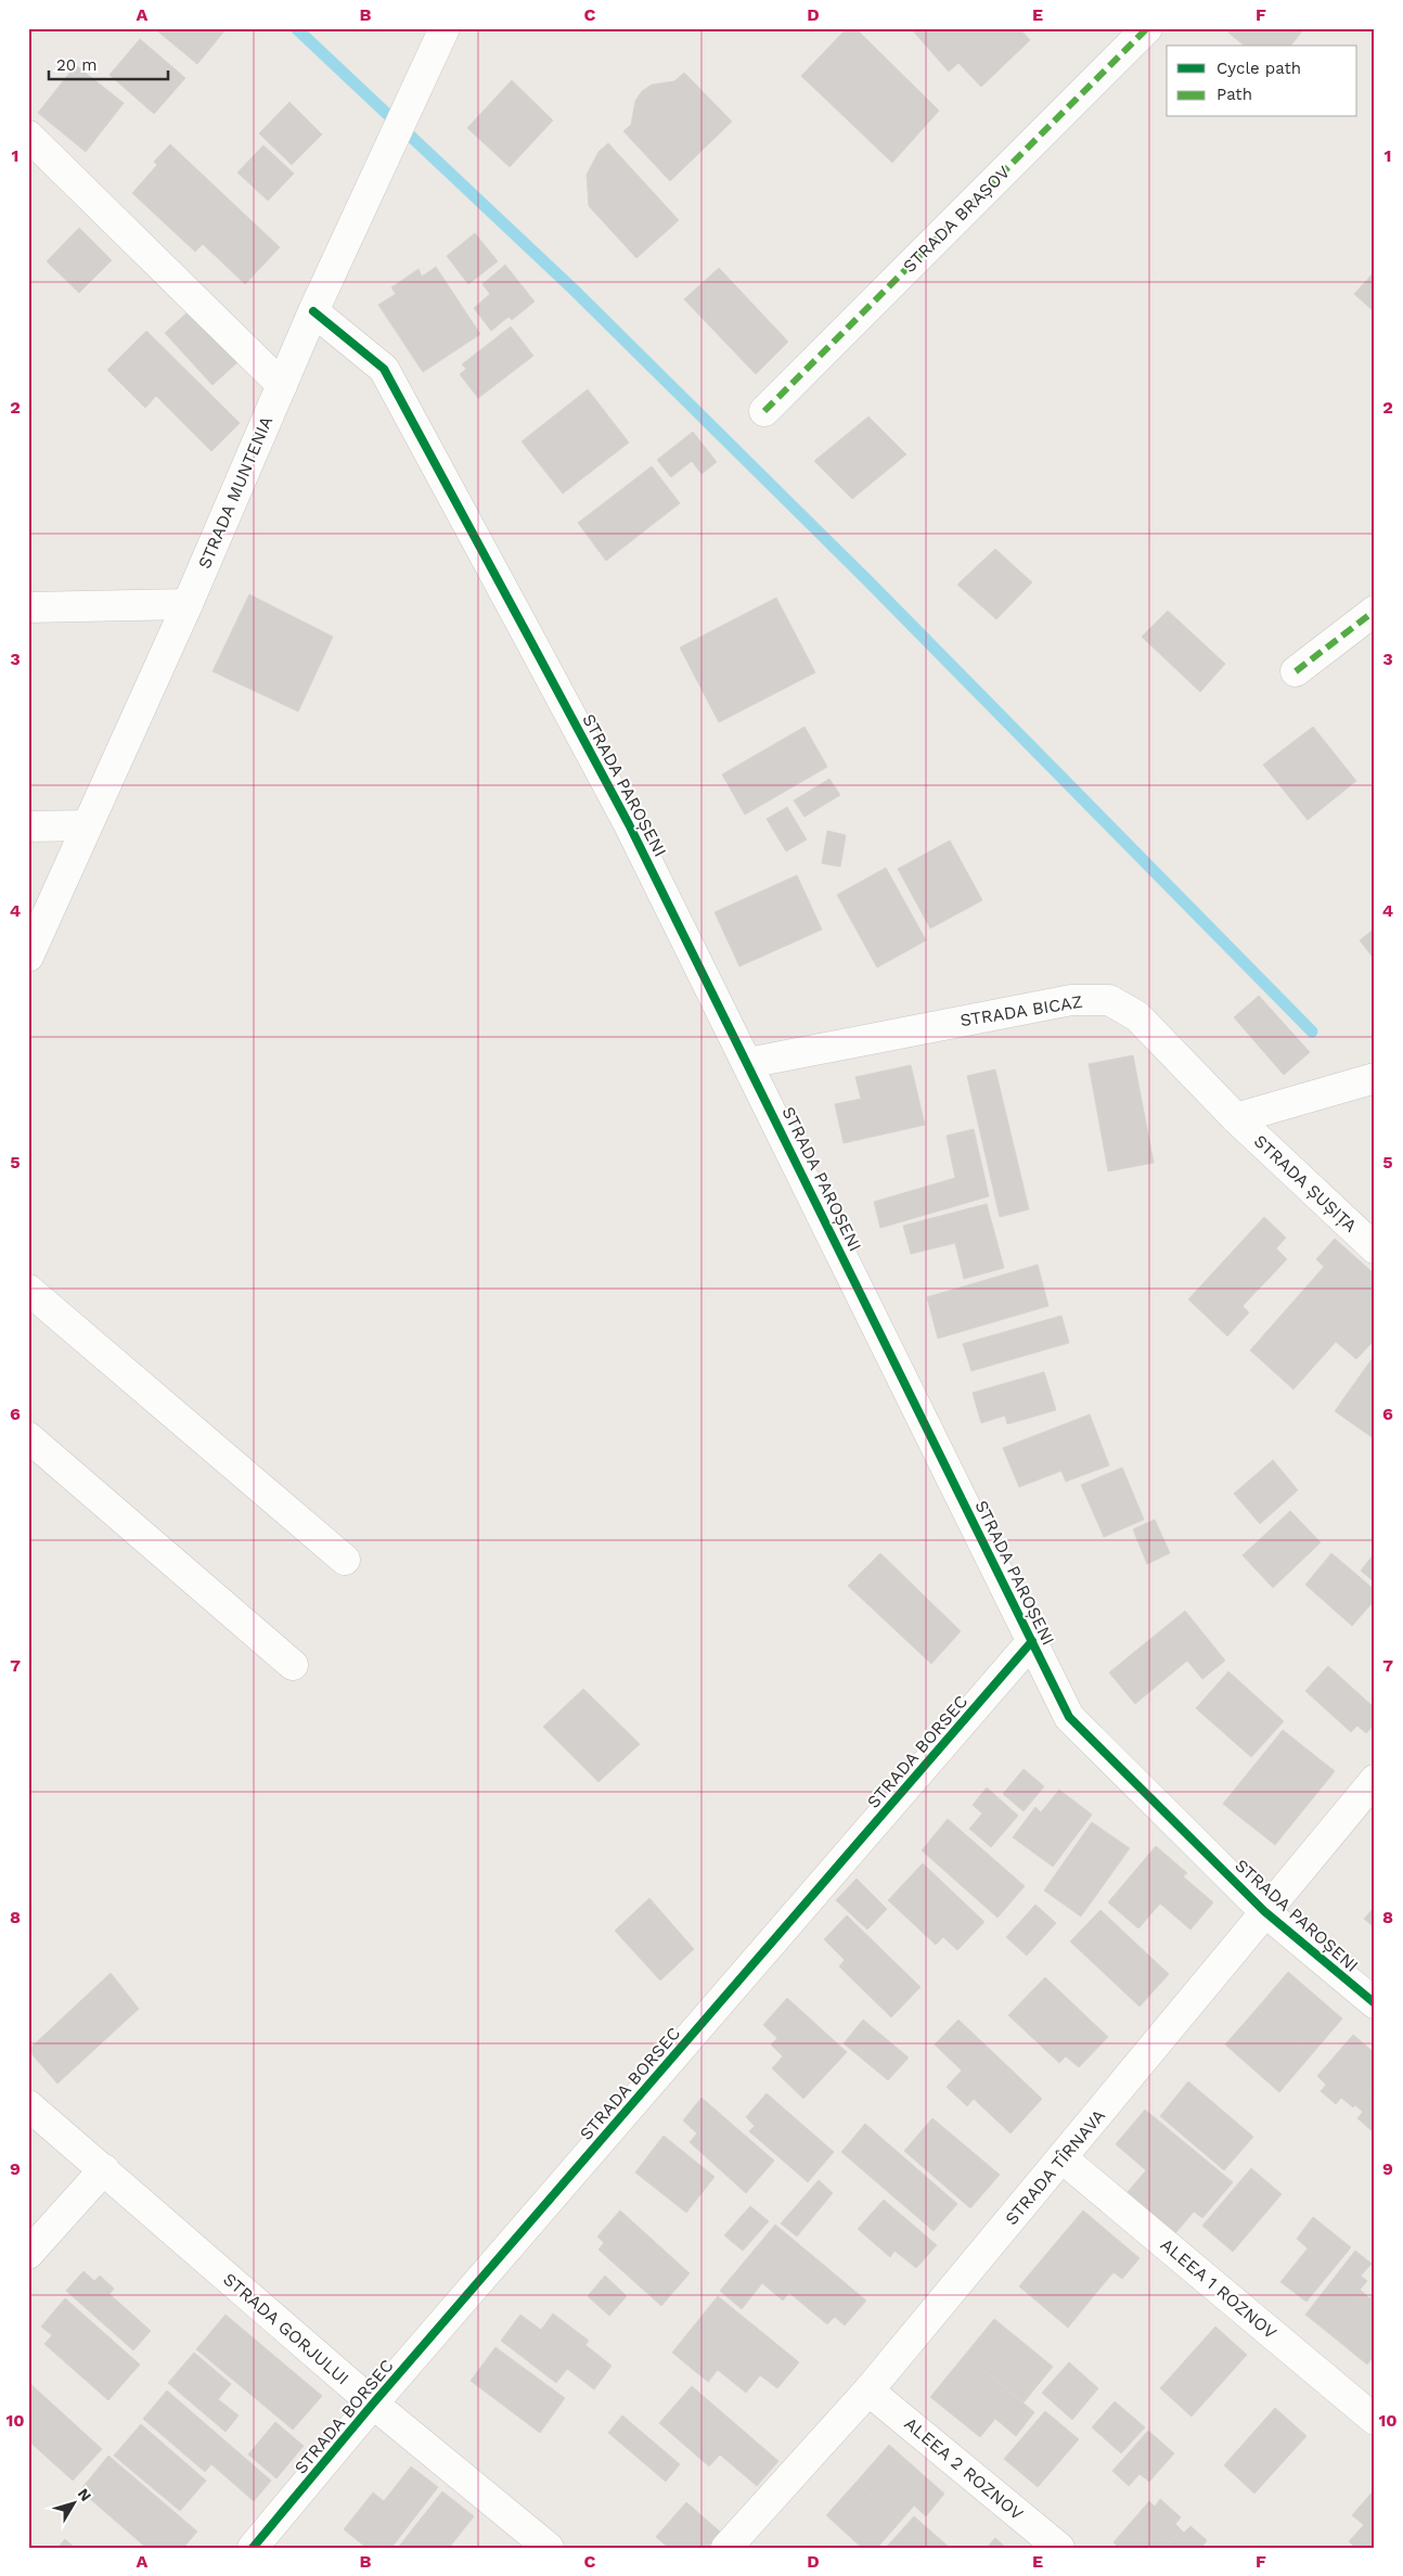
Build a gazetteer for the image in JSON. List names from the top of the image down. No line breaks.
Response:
{"streets":{"street":["STRADA BRAȘOV","STRADA MUNTENIA","STRADA PAROȘENI","STRADA BICAZ","STRADA ȘUȘIȚA","STRADA BORSEC","STRADA TÎRNAVA","ALEEA 1 ROZNOV","STRADA GORJULUI","ALEEA 2 ROZNOV"]},"crossings":[["STRADA MUNTENIA","STRADA PAROȘENI"],["STRADA PAROȘENI","STRADA BICAZ"],["STRADA PAROȘENI","STRADA BORSEC"],["STRADA PAROȘENI","STRADA TÎRNAVA"],["STRADA BICAZ","STRADA ȘUȘIȚA"],["STRADA BORSEC","STRADA GORJULUI"],["STRADA TÎRNAVA","ALEEA 1 ROZNOV"],["STRADA TÎRNAVA","ALEEA 2 ROZNOV"]],"legend":["Cycle path","Path"],"scale_bar":"20 m","north":"top right","grid":{"columns":["A","B","C","D","E","F"],"rows":["1","2","3","4","5","6","7","8","9","10"]}}
